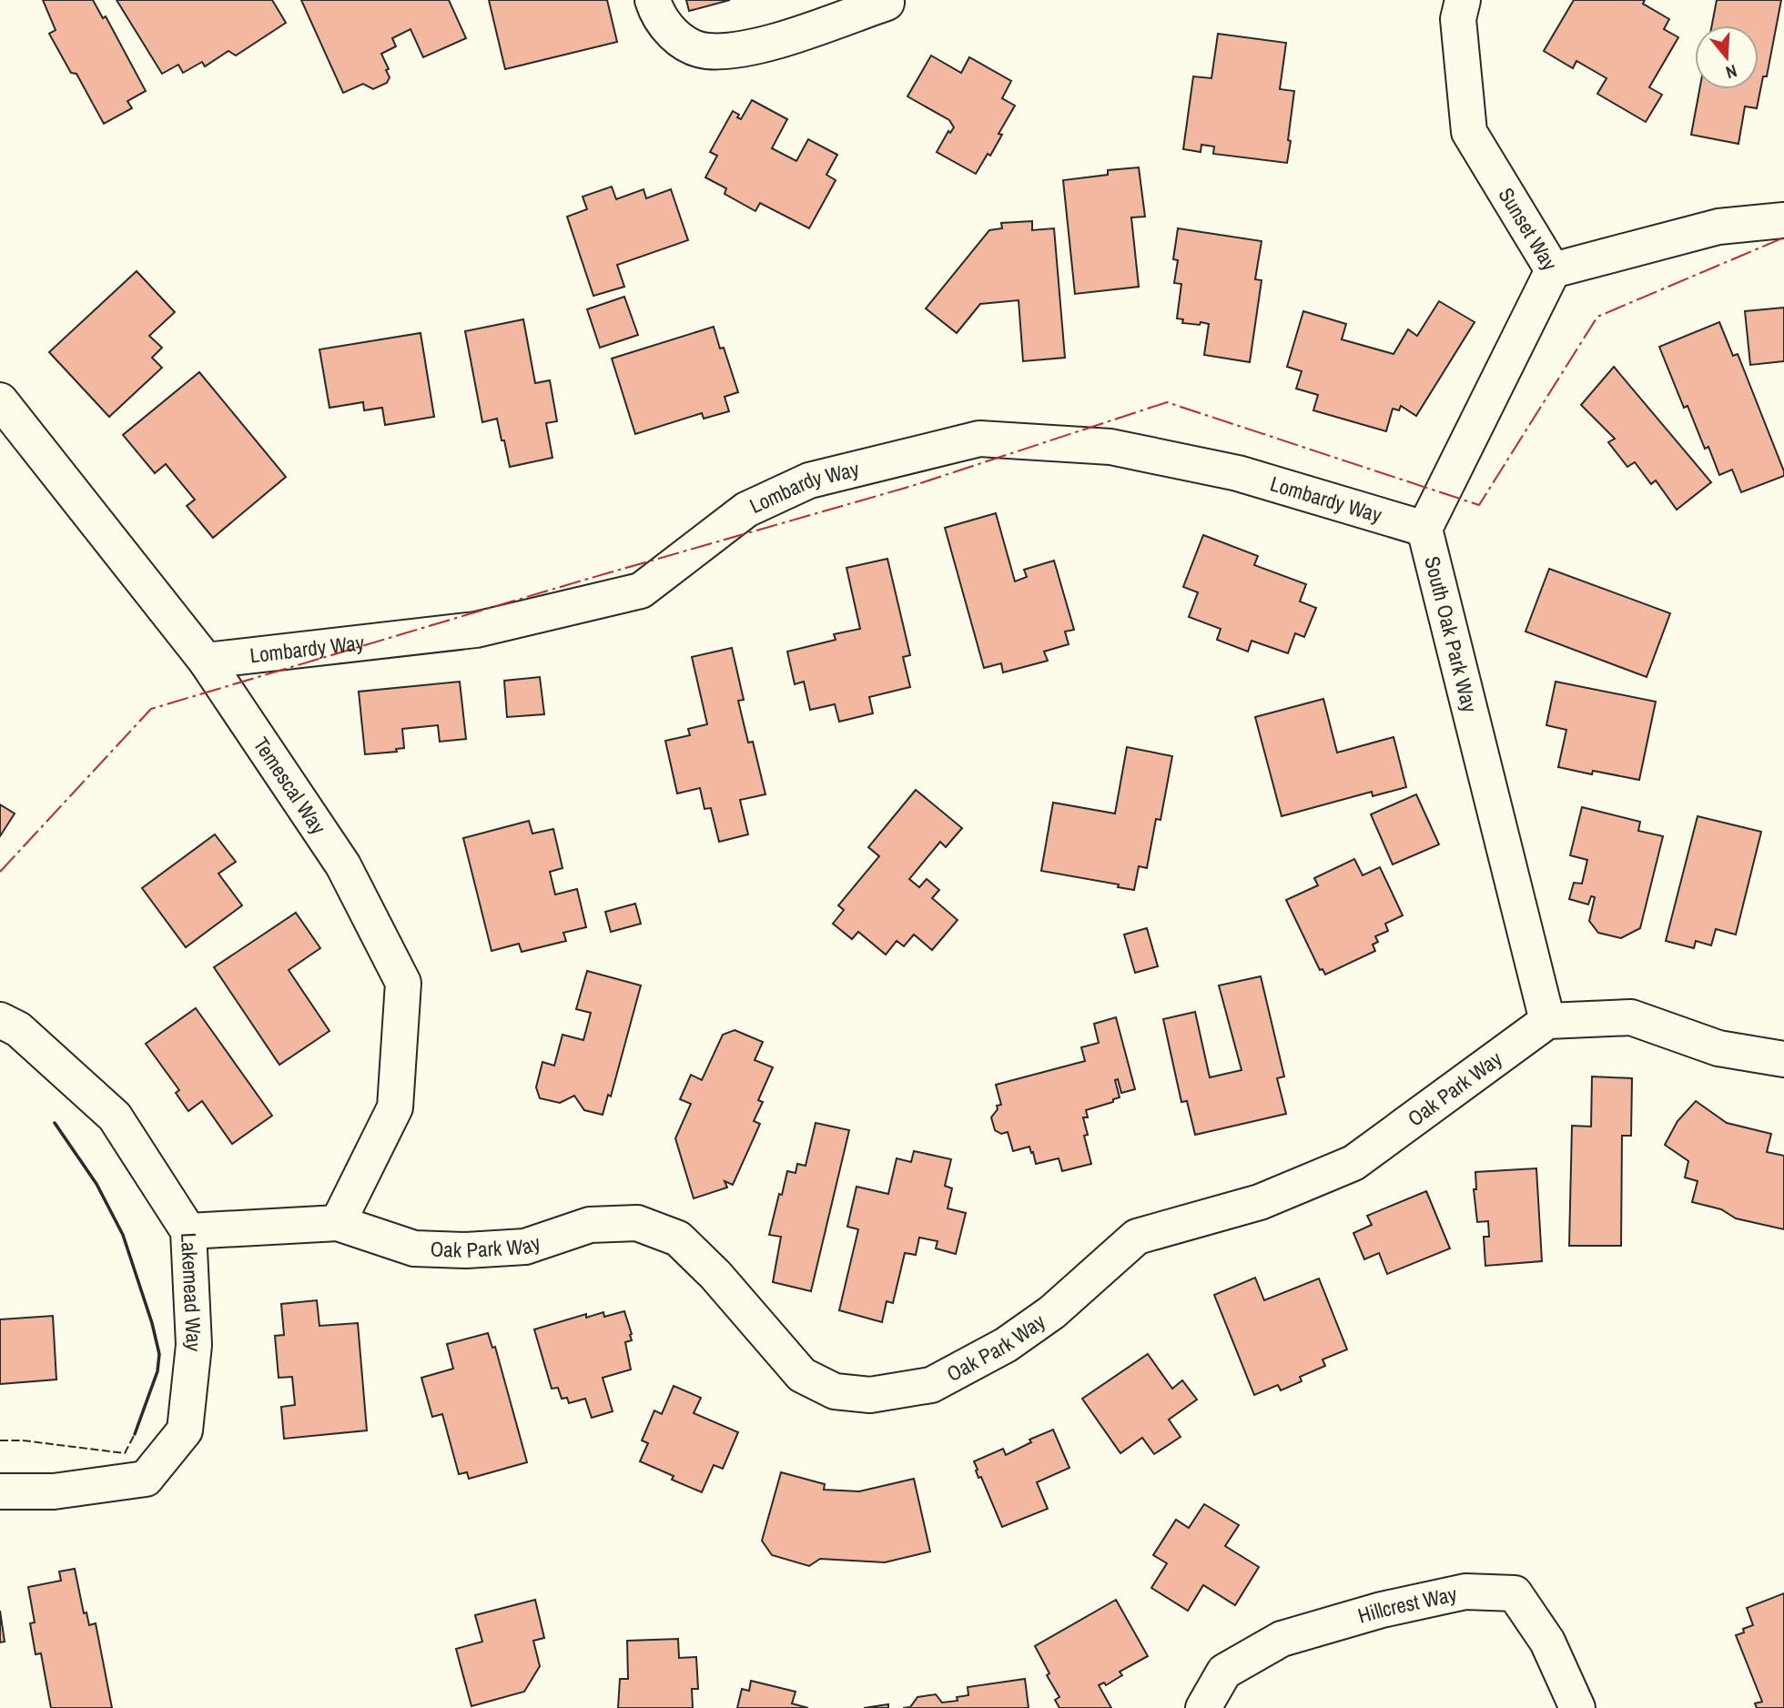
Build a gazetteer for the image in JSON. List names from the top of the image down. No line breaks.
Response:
{"streets":{"street":["Sunset Way","Lombardy Way","South Oak Park Way","Temescal Way","Oak Park Way","Lakemead Way","Hillcrest Way"]},"crossings":[["Sunset Way","South Oak Park Way"],["Lombardy Way","South Oak Park Way"],["Lombardy Way","Temescal Way"],["South Oak Park Way","Oak Park Way"],["Temescal Way","Oak Park Way"],["Oak Park Way","Lakemead Way"]],"north":"bottom"}
